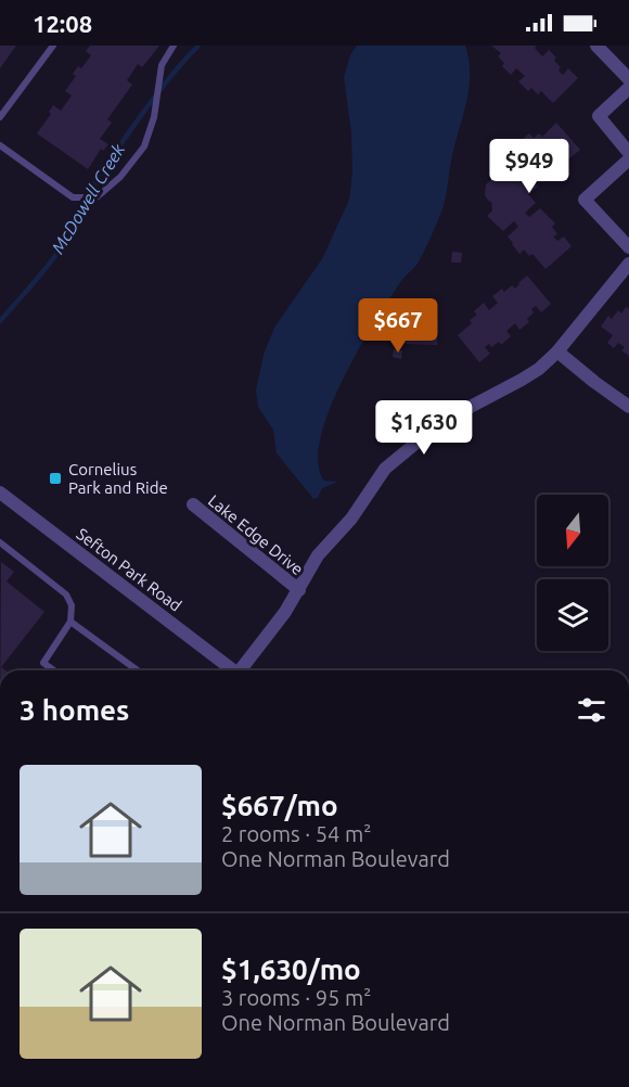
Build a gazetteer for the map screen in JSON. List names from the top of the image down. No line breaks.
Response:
{"streets":{"street":["Lake Edge Drive","Sefton Park Road"]},"water":["McDowell Creek"],"places":{"transit":["Cornelius Park and Ride"]},"north":"bottom","page":{"status":"12:08","price":["$949","$667","$1,630"],"heading":"3 homes","list":[{"name":"$667/mo","note":"2 rooms · 54 m² · One Norman Boulevard"},{"name":"$1,630/mo","note":"3 rooms · 95 m² · One Norman Boulevard"}]}}
